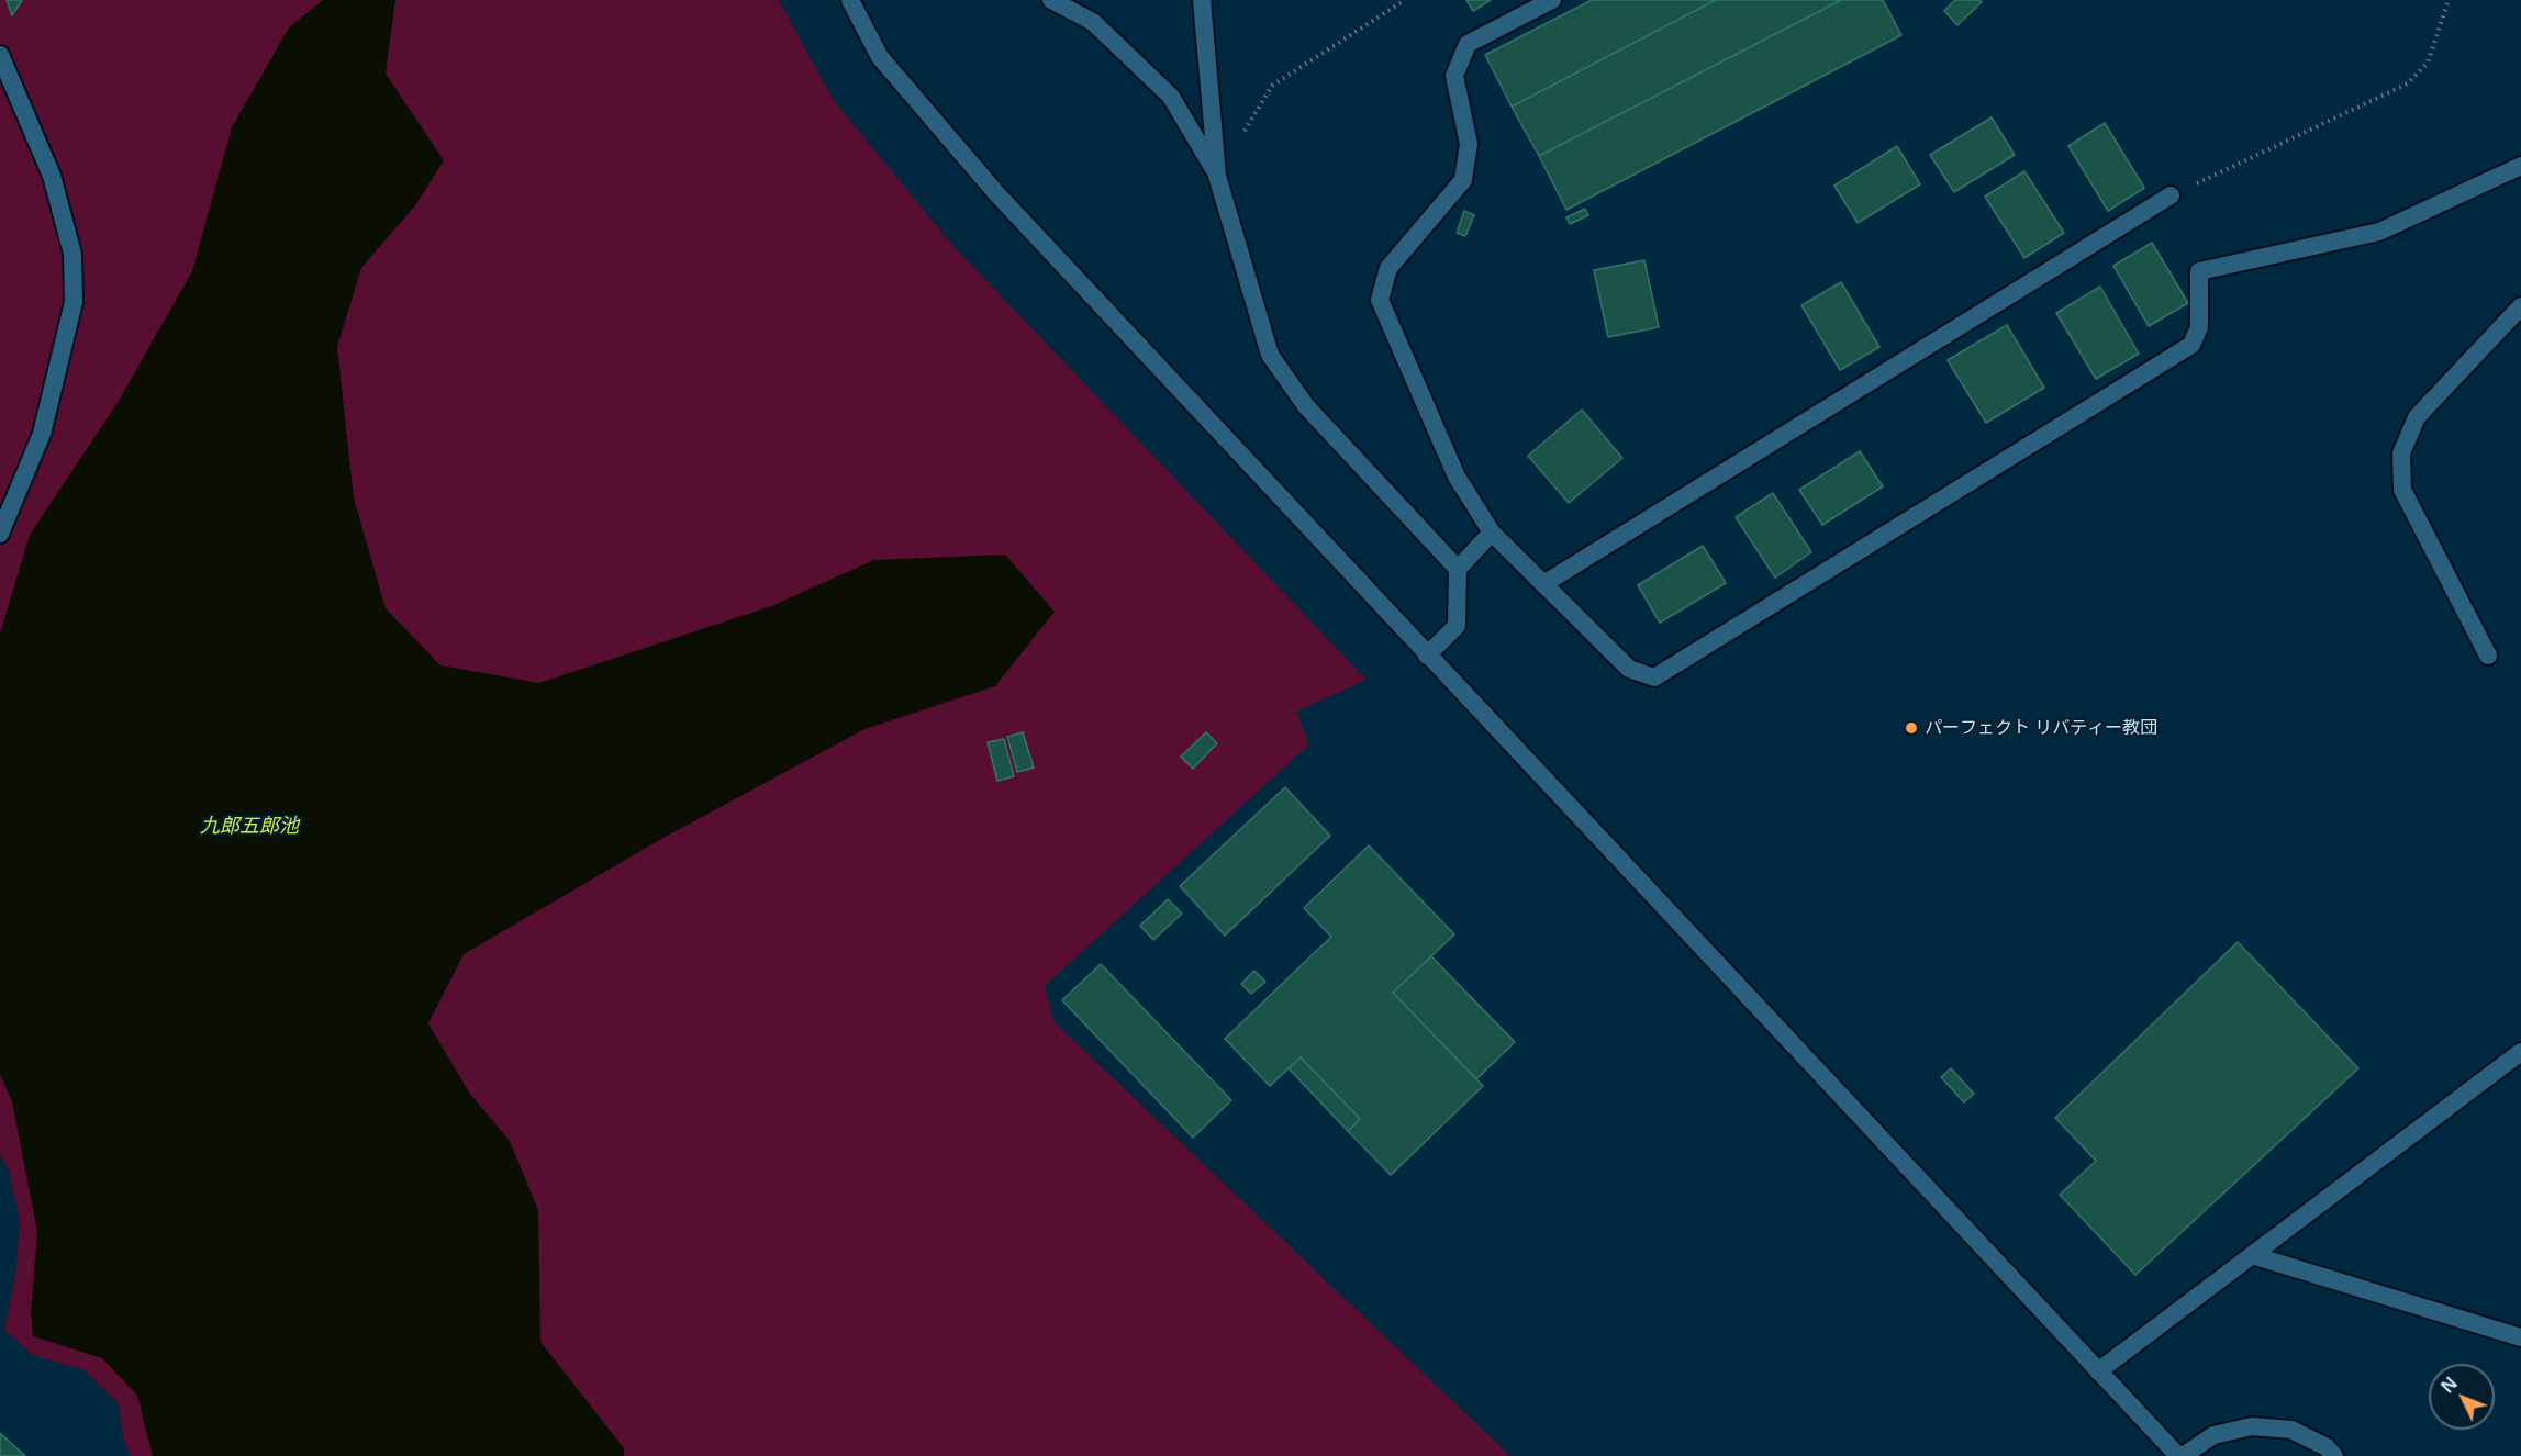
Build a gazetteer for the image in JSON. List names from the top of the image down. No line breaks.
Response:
{"water":["九郎五郎池"],"places":["パーフェクト リバティー教団"],"north":"top left"}
